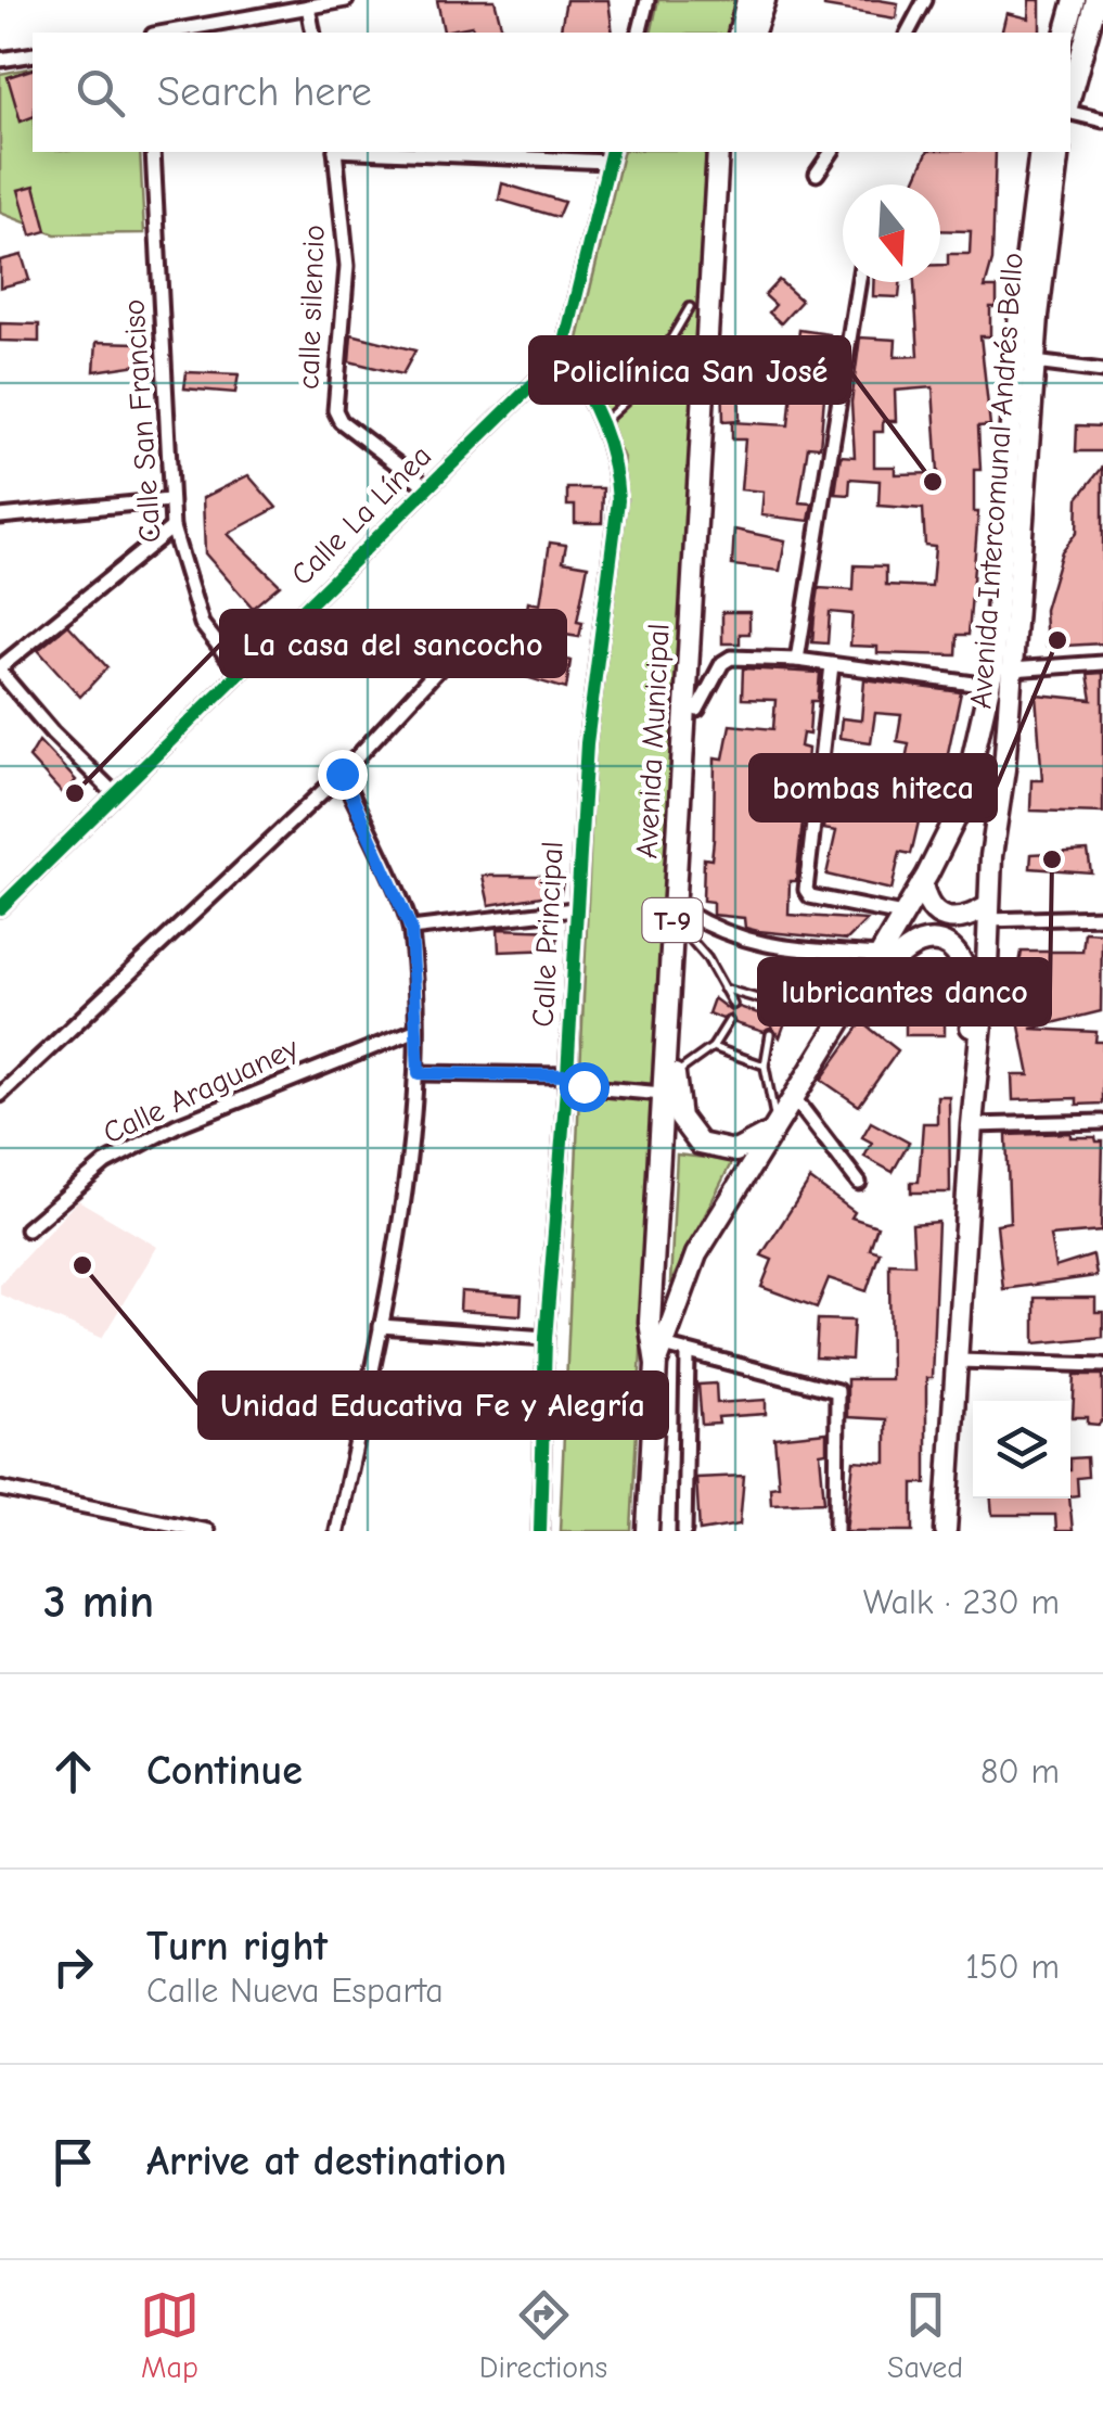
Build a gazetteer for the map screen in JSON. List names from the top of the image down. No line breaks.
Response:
{"streets":{"highway":["Avenida Intercomunal Andrés Bello","Avenida Municipal","T-9"],"street":["calle silencio","Calle San Franciso","Calle La Línea","Calle Principal","Calle Araguaney"]},"crossings":[["calle silencio","Calle La Línea"],["Calle San Franciso","Calle La Línea"],["Avenida Intercomunal Andrés Bello","Avenida Municipal"],["Avenida Intercomunal Andrés Bello","T-9"],["Calle La Línea","Calle Principal"]],"places":["Policlínica San José","bombas hiteca","La casa del sancocho","lubricantes danco","Unidad Educativa Fe y Alegría"],"north":"bottom","page":{"search":"Search here","heading":["3 min","Walk · 230 m"],"list":[["Continue","80 m"],["Turn right","Calle Nueva Esparta","150 m"],"Arrive at destination"],"nav":["Map","Directions","Saved"]}}
